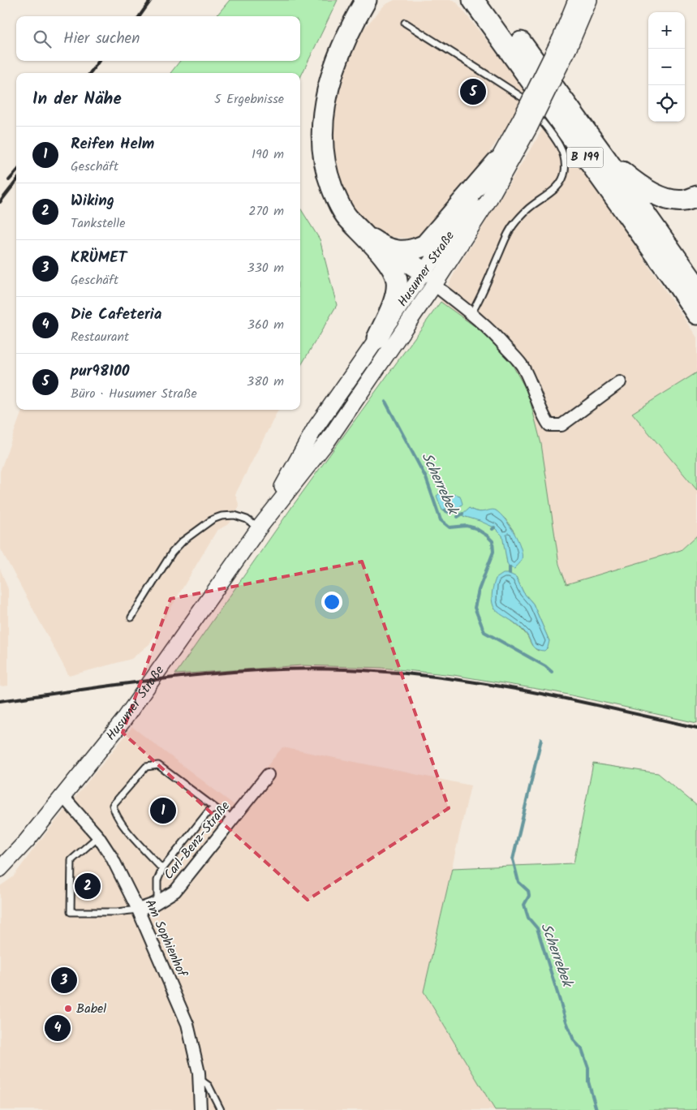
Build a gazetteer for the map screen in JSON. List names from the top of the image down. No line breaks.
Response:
{"streets":{"highway":["B 199"],"main road":["Husumer Straße"],"street":["Carl-Benz-Straße","Am Sophienhof"]},"crossings":[["Husumer Straße","Am Sophienhof"],["Carl-Benz-Straße","Am Sophienhof"]],"water":["Scherrebek"],"places":["Babel"],"page":{"map_buttons":["+","−"],"search":"Hier suchen","heading":["In der Nähe","5 Ergebnisse"],"pins":["5","1","2","3","4"],"list":[{"mark":"1","name":"Reifen Helm","note":"Geschäft","value":"190 m"},{"mark":"2","name":"Wiking","note":"Tankstelle","value":"270 m"},{"mark":"3","name":"KRÜMET","note":"Geschäft","value":"330 m"},{"mark":"4","name":"Die Cafeteria","note":"Restaurant","value":"360 m"},{"mark":"5","name":"pur98100","note":"Büro · Husumer Straße","value":"380 m"}]}}
